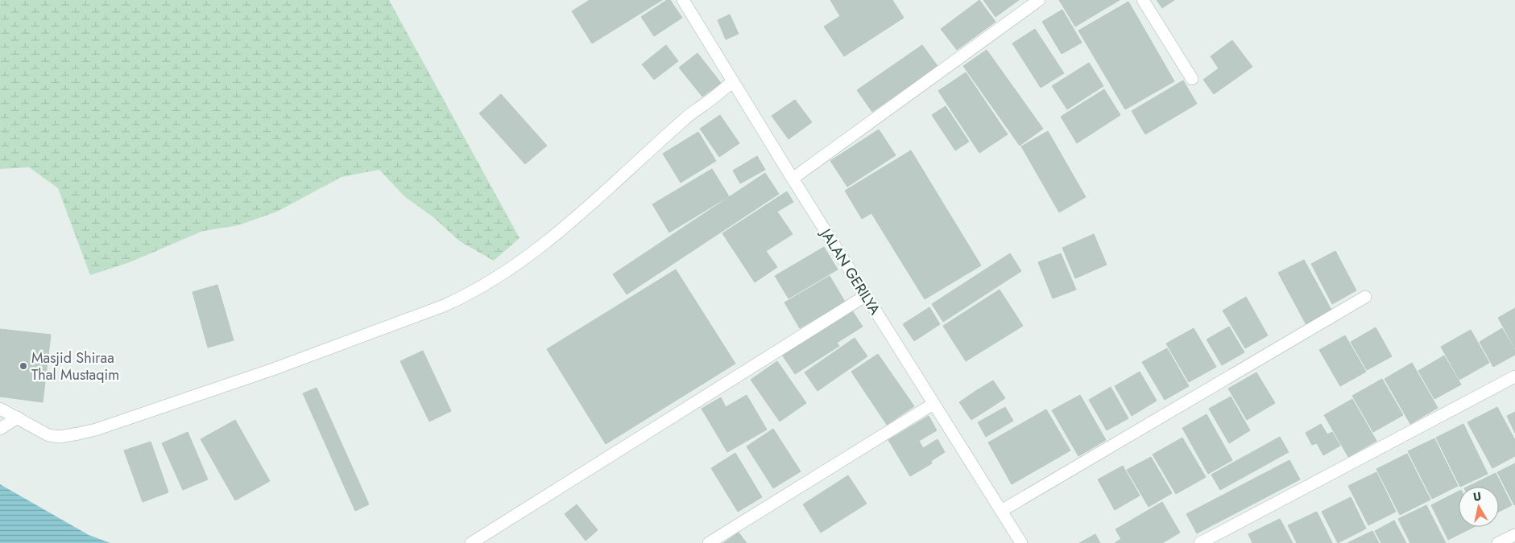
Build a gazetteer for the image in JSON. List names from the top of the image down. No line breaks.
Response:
{"streets":{"street":["JALAN GERILYA"]},"places":["Masjid Shiraa Thal Mustaqim"],"north":"top"}
